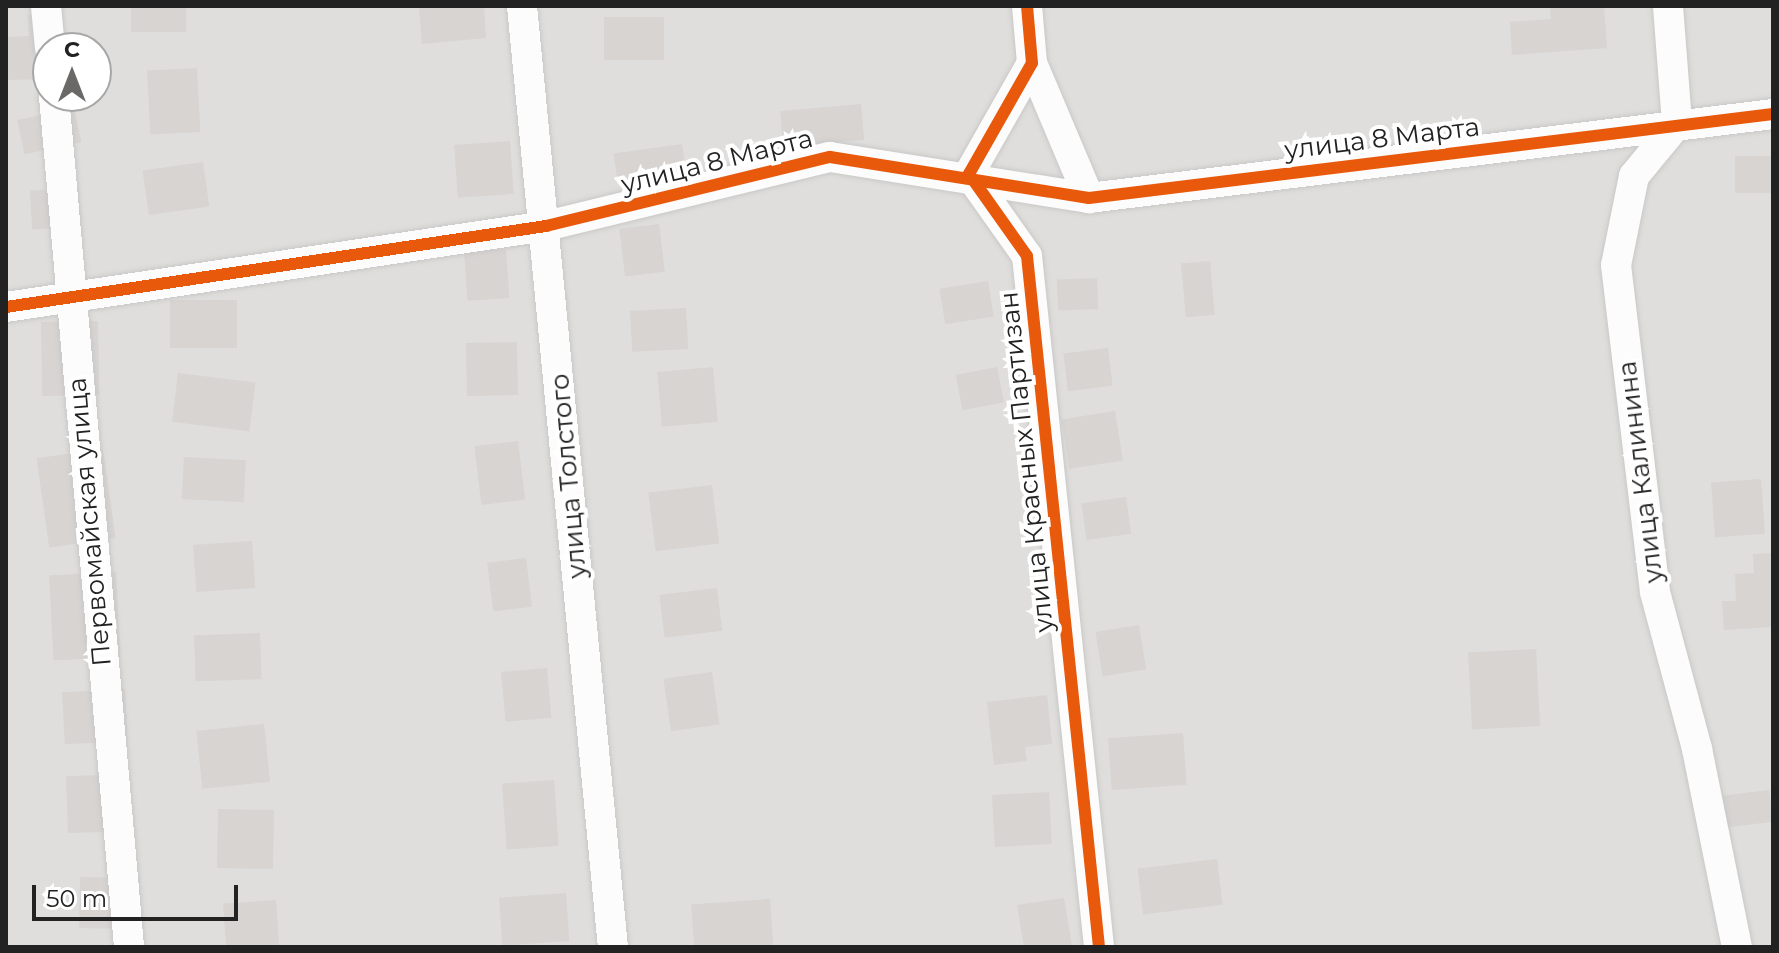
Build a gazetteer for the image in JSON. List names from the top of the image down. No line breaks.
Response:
{"streets":{"street":["улица 8 Марта","улица Красных Партизан","улица Калинина","улица Толстого","Первомайская улица"]},"crossings":[["улица 8 Марта","улица Красных Партизан"],["улица 8 Марта","улица Калинина"],["улица 8 Марта","улица Толстого"],["улица 8 Марта","Первомайская улица"]],"scale_bar":"50 m","north":"top"}
